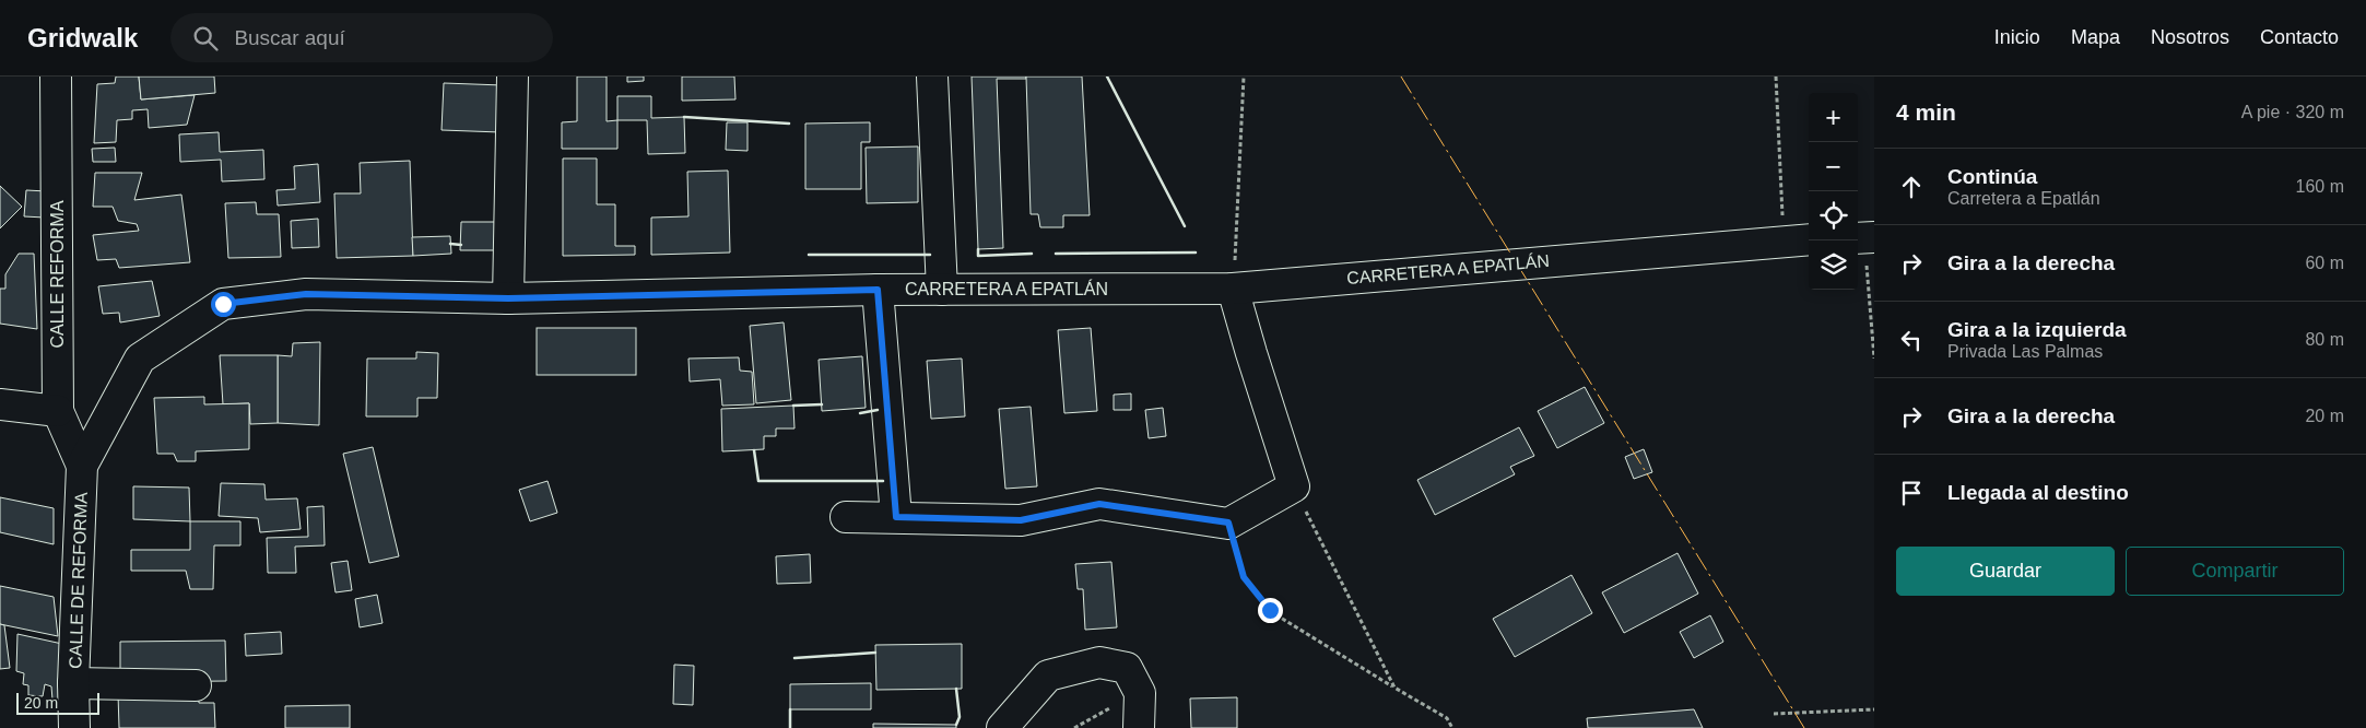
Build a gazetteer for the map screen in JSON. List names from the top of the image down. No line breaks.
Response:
{"streets":{"main road":["CARRETERA A EPATLÁN","CALLE REFORMA","CALLE DE REFORMA"]},"crossings":[["CARRETERA A EPATLÁN","CALLE REFORMA"],["CARRETERA A EPATLÁN","CALLE DE REFORMA"],["CALLE REFORMA","CALLE DE REFORMA"]],"scale_bar":"20 m","page":{"header":"Gridwalk","search":"Buscar aquí","nav":["Inicio","Mapa","Nosotros","Contacto"],"heading":["4 min","A pie · 320 m"],"map_buttons":["+","−"],"list":[["Continúa","Carretera a Epatlán","160 m"],["Gira a la derecha","60 m"],["Gira a la izquierda","Privada Las Palmas","80 m"],["Gira a la derecha","20 m"],"Llegada al destino"],"buttons":["Guardar","Compartir"],"scale":"20 m"}}
